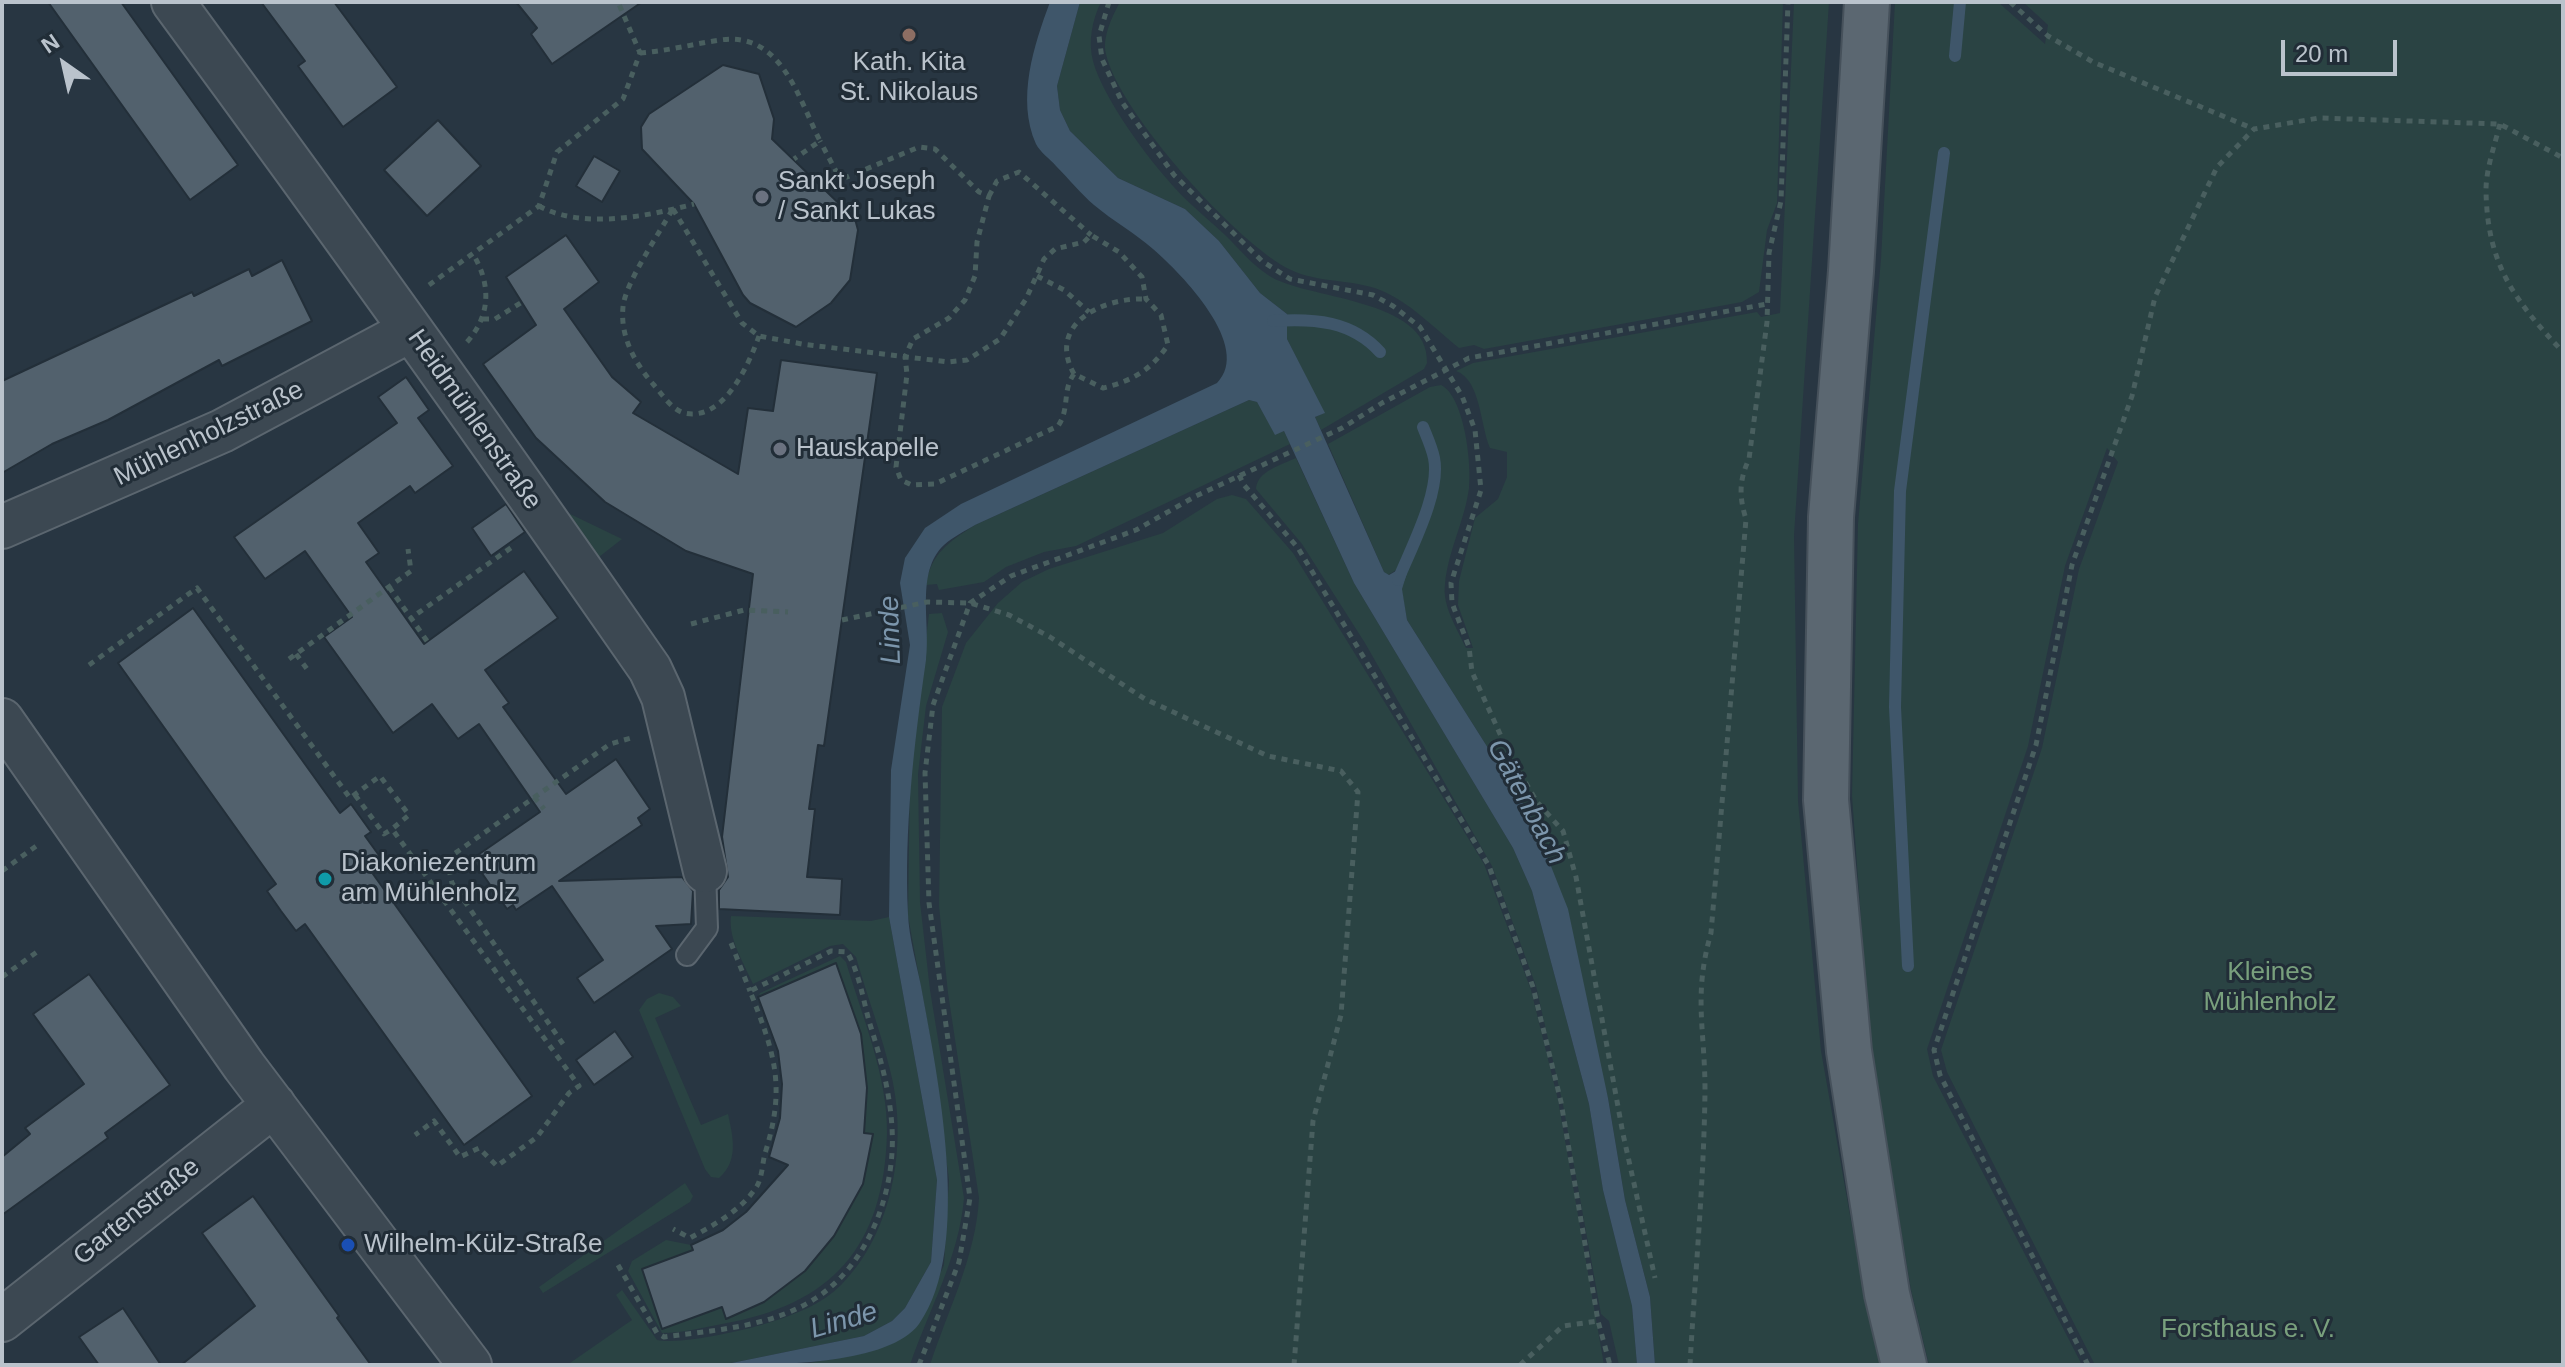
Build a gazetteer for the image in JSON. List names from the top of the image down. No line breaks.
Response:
{"streets":{"street":["Heidmühlenstraße","Mühlenholzstraße","Gartenstraße"]},"crossings":[["Heidmühlenstraße","Mühlenholzstraße"]],"water":["Linde","Gätenbach"],"parks":["Kleines Mühlenholz","Forsthaus e. V."],"places":["Kath. Kita St. Nikolaus","Sankt Joseph / Sankt Lukas","Hauskapelle","Diakoniezentrum am Mühlenholz","Wilhelm-Külz-Straße"],"scale_bar":"20 m","north":"top left"}
